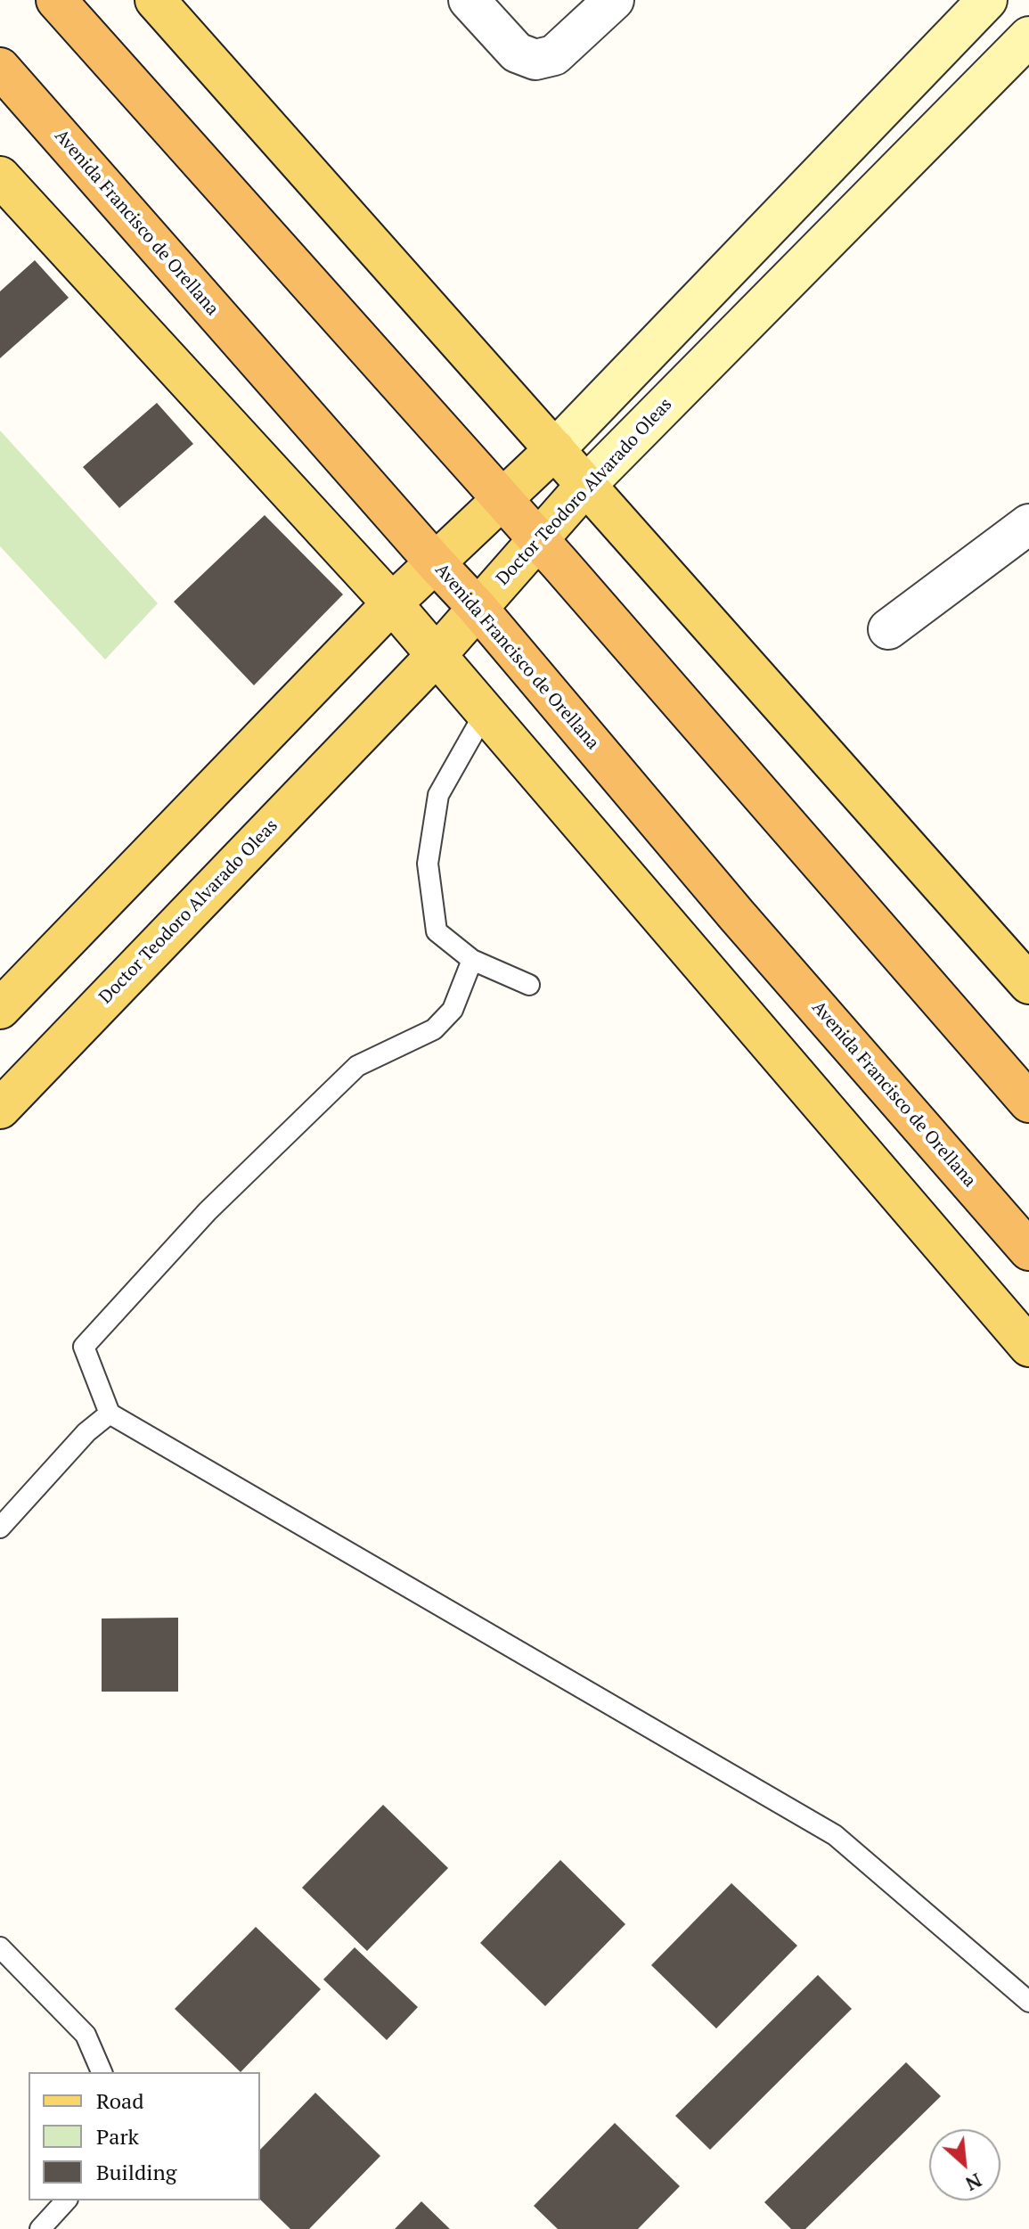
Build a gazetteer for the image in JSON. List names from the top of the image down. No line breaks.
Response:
{"streets":{"highway":["Avenida Francisco de Orellana"],"main road":["Doctor Teodoro Alvarado Oleas"]},"crossings":[["Avenida Francisco de Orellana","Doctor Teodoro Alvarado Oleas"]],"legend":["Road","Park","Building"],"north":"bottom right"}
